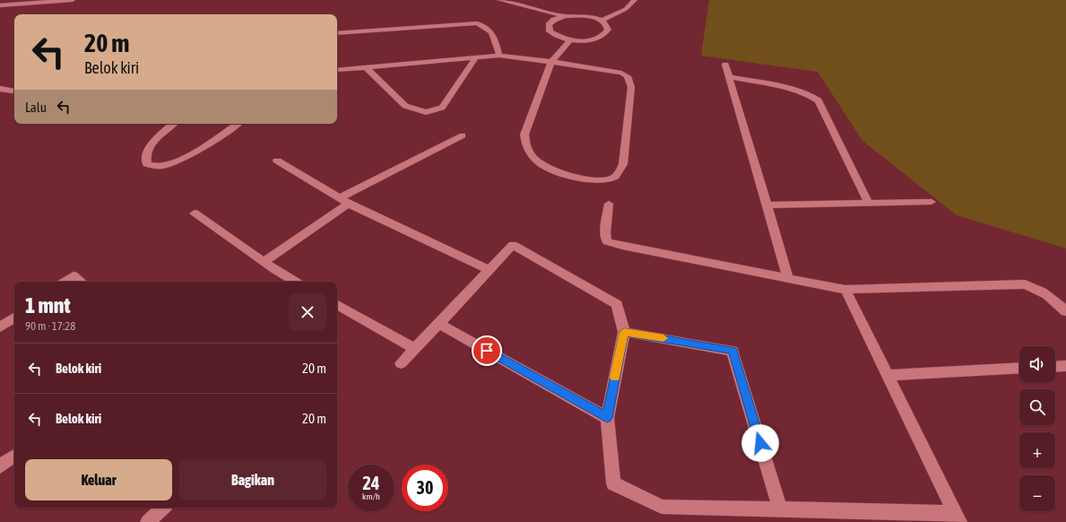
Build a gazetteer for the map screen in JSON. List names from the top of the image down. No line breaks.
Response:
{"page":{"turn":["20 m","Belok kiri"],"then":"Lalu","heading":["1 mnt","90 m · 17:28"],"list":[{"name":"Belok kiri","value":"20 m"},{"name":"Belok kiri","value":"20 m"}],"map_buttons":["+","−"],"buttons":["Keluar","Bagikan"],"speed":"24 km/h","limit":"30"}}
